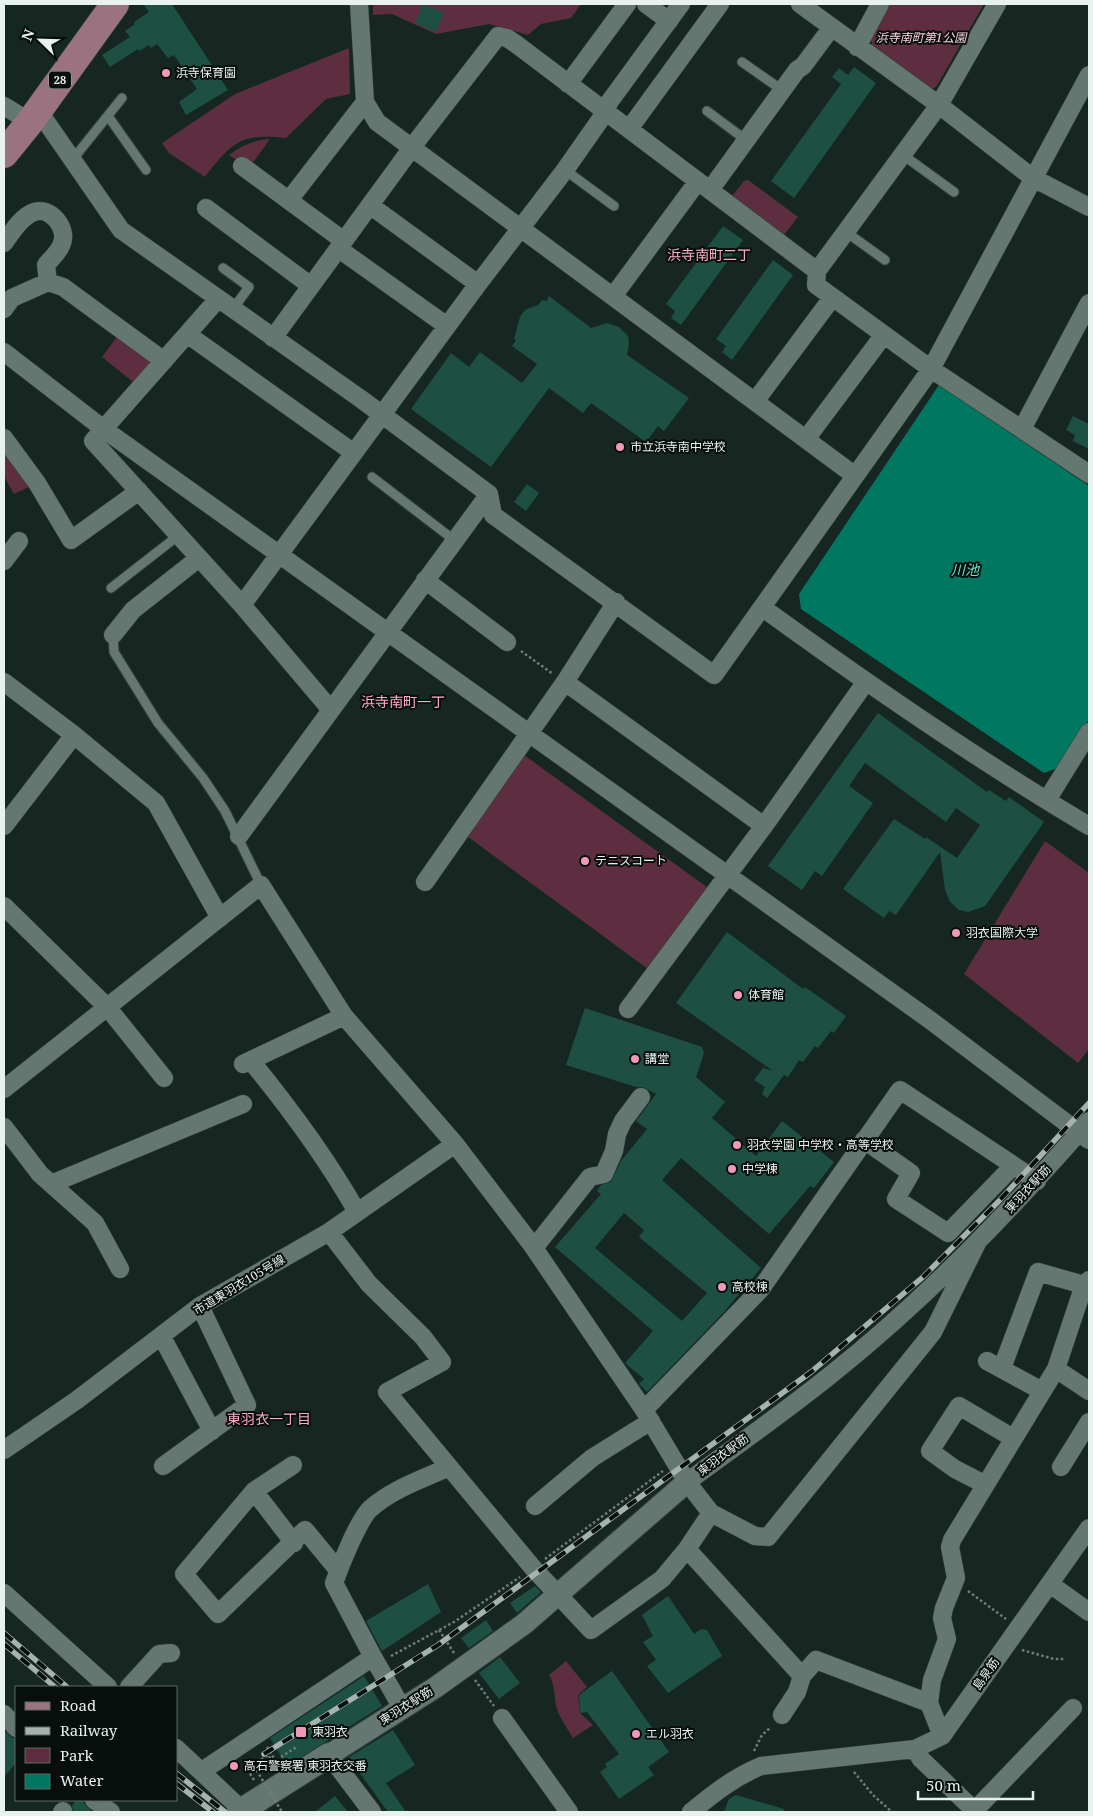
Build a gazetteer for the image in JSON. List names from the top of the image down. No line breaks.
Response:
{"streets":{"main road":["28"],"street":["東羽衣駅筋","市道東羽衣105号線","島泉筋"]},"districts":["浜寺南町二丁","浜寺南町一丁","東羽衣一丁目"],"water":["川池"],"parks":["浜寺南町第1公園"],"places":{"other":["浜寺保育園","市立浜寺南中学校","テニスコート","羽衣国際大学","体育館","講堂","羽衣学園 中学校・高等学校","中学棟","高校棟","エル羽衣","高石警察署 東羽衣交番"],"transit":["東羽衣"]},"legend":["Road","Railway","Park","Water"],"scale_bar":"50 m","north":"top left"}
